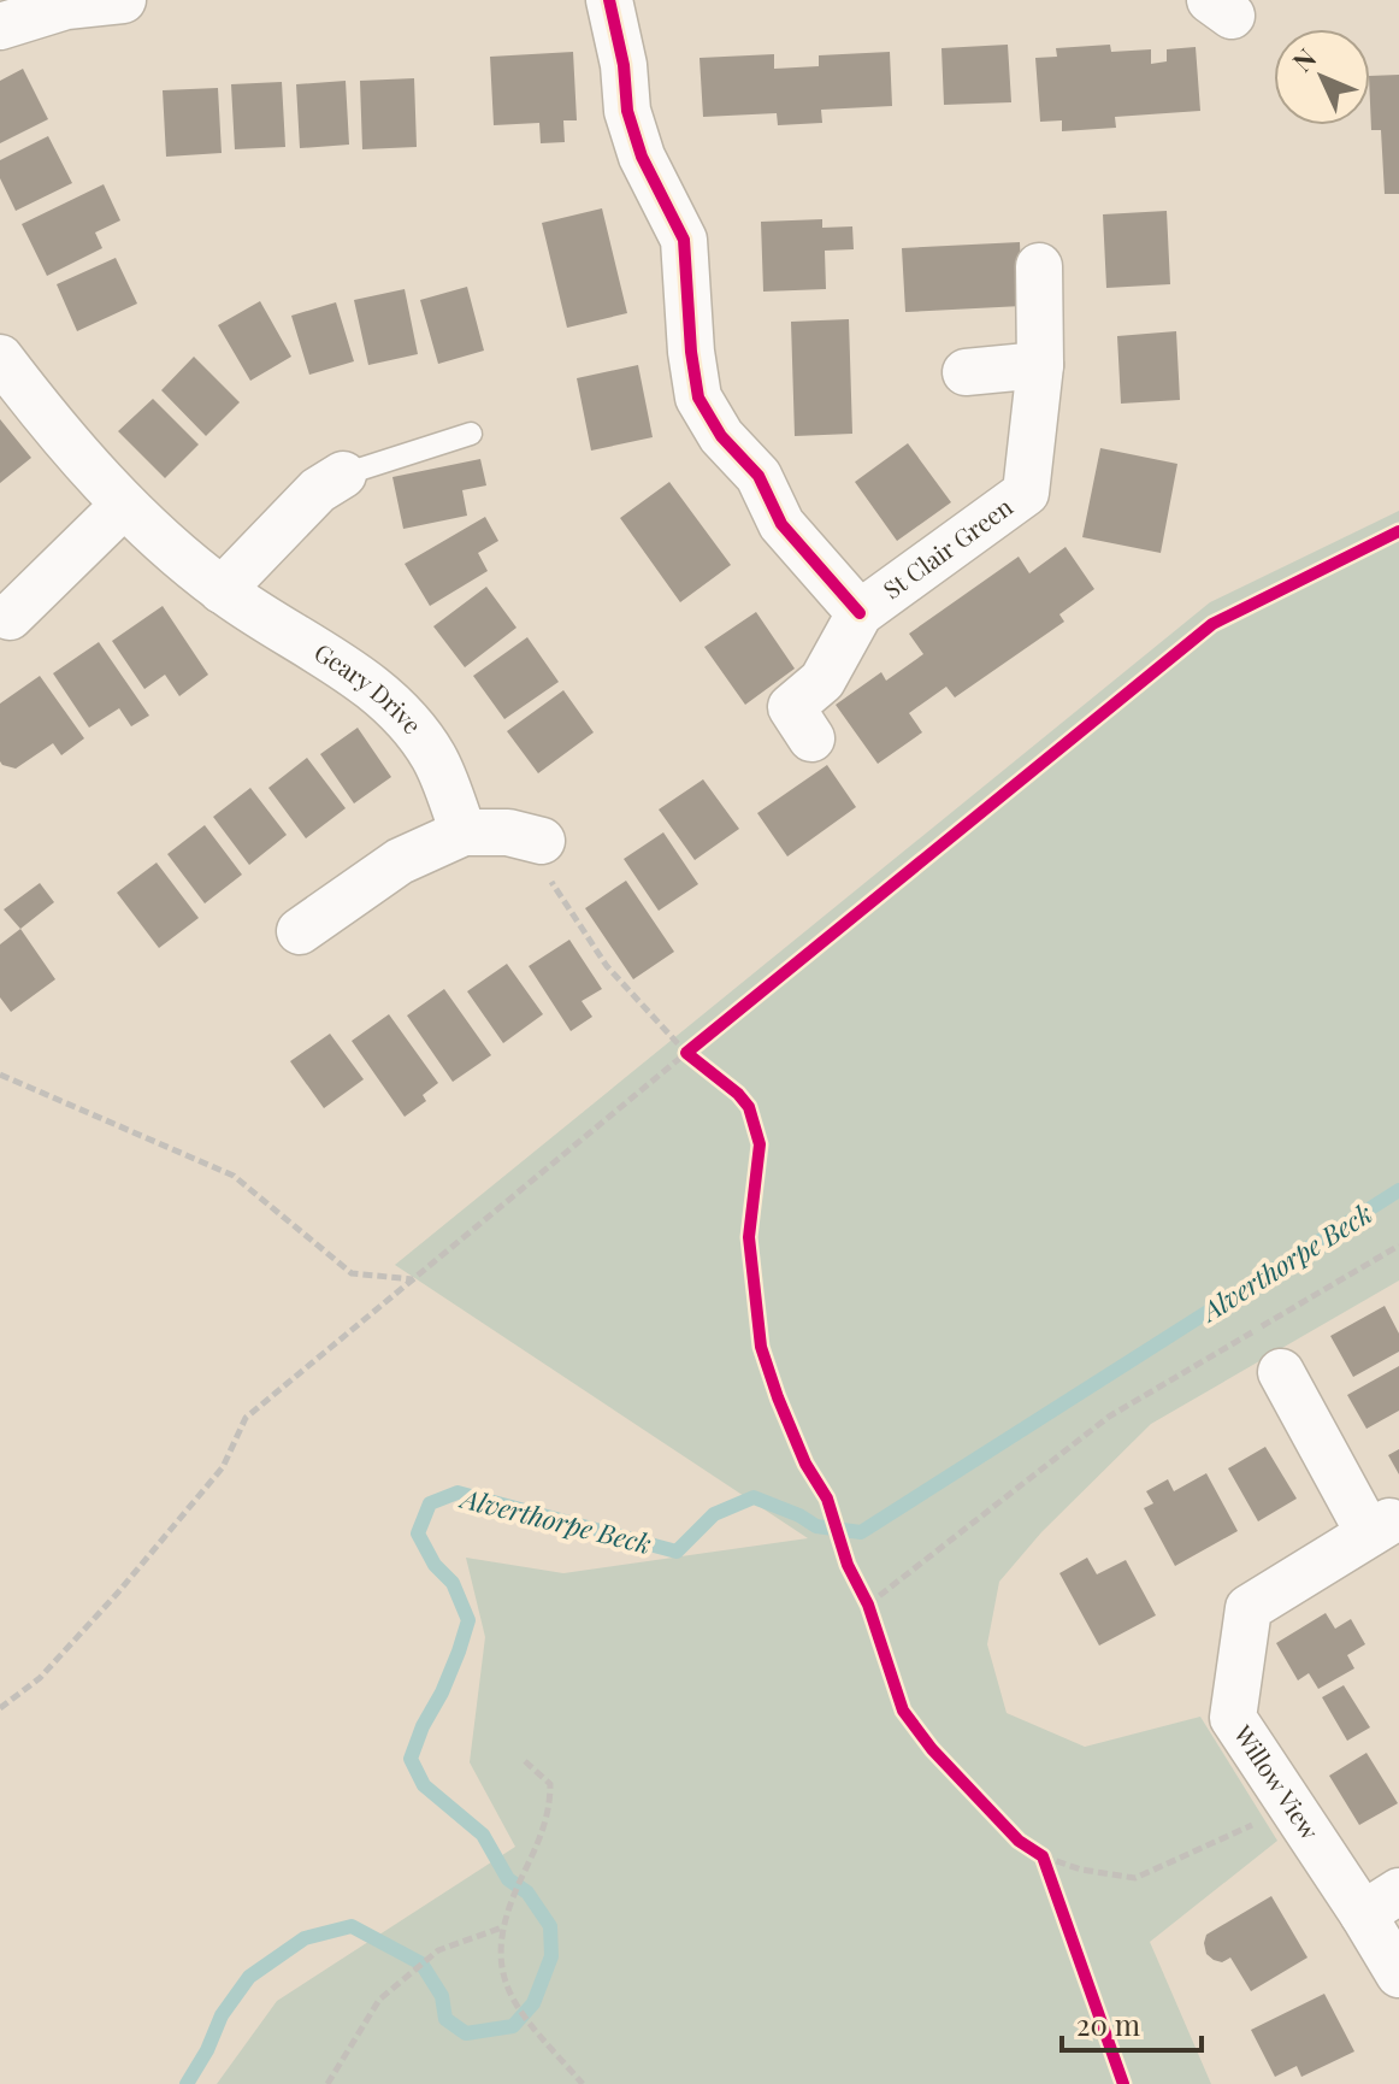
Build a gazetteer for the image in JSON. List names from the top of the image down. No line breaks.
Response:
{"streets":{"street":["St Clair Green","Geary Drive","Willow View"]},"water":["Alverthorpe Beck"],"scale_bar":"20 m","north":"top left"}
